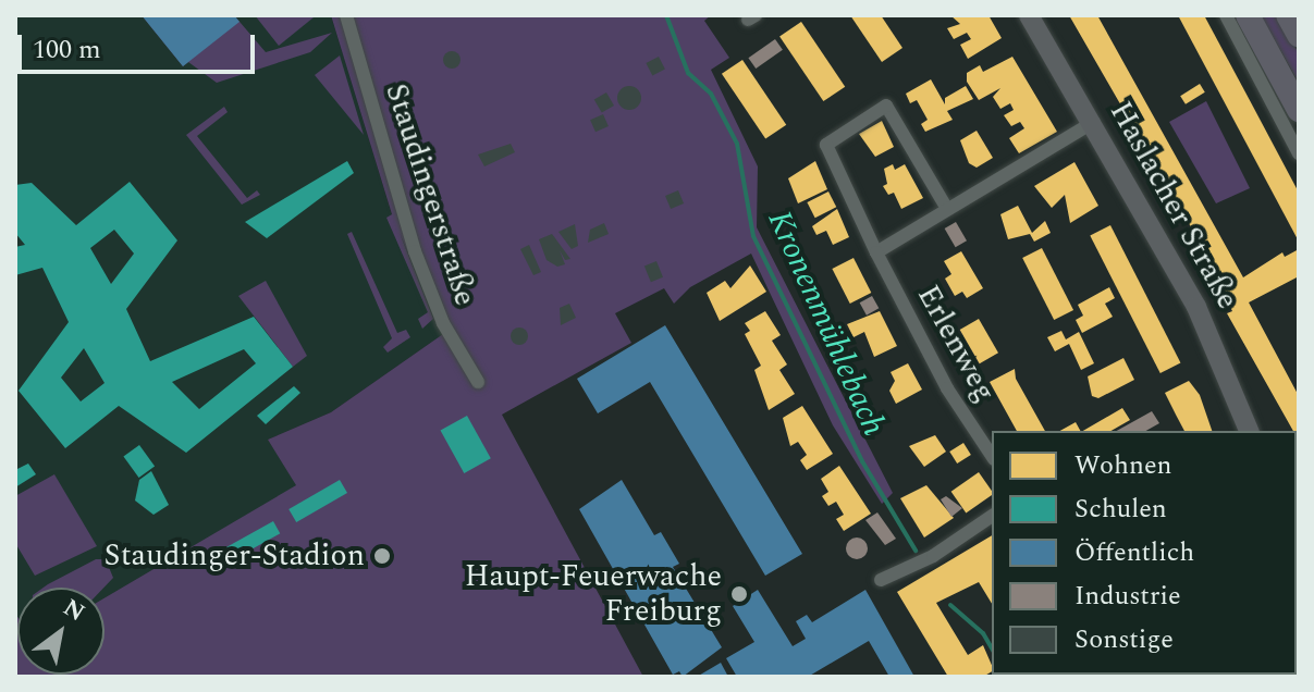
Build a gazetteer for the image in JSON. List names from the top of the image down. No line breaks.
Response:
{"streets":{"street":["Staudingerstraße","Haslacher Straße","Erlenweg"]},"water":["Kronenmühlebach"],"places":["Staudinger-Stadion","Haupt-Feuerwache Freiburg"],"legend":["Wohnen","Schulen","Öffentlich","Industrie","Sonstige"],"scale_bar":"100 m","north":"top right"}
